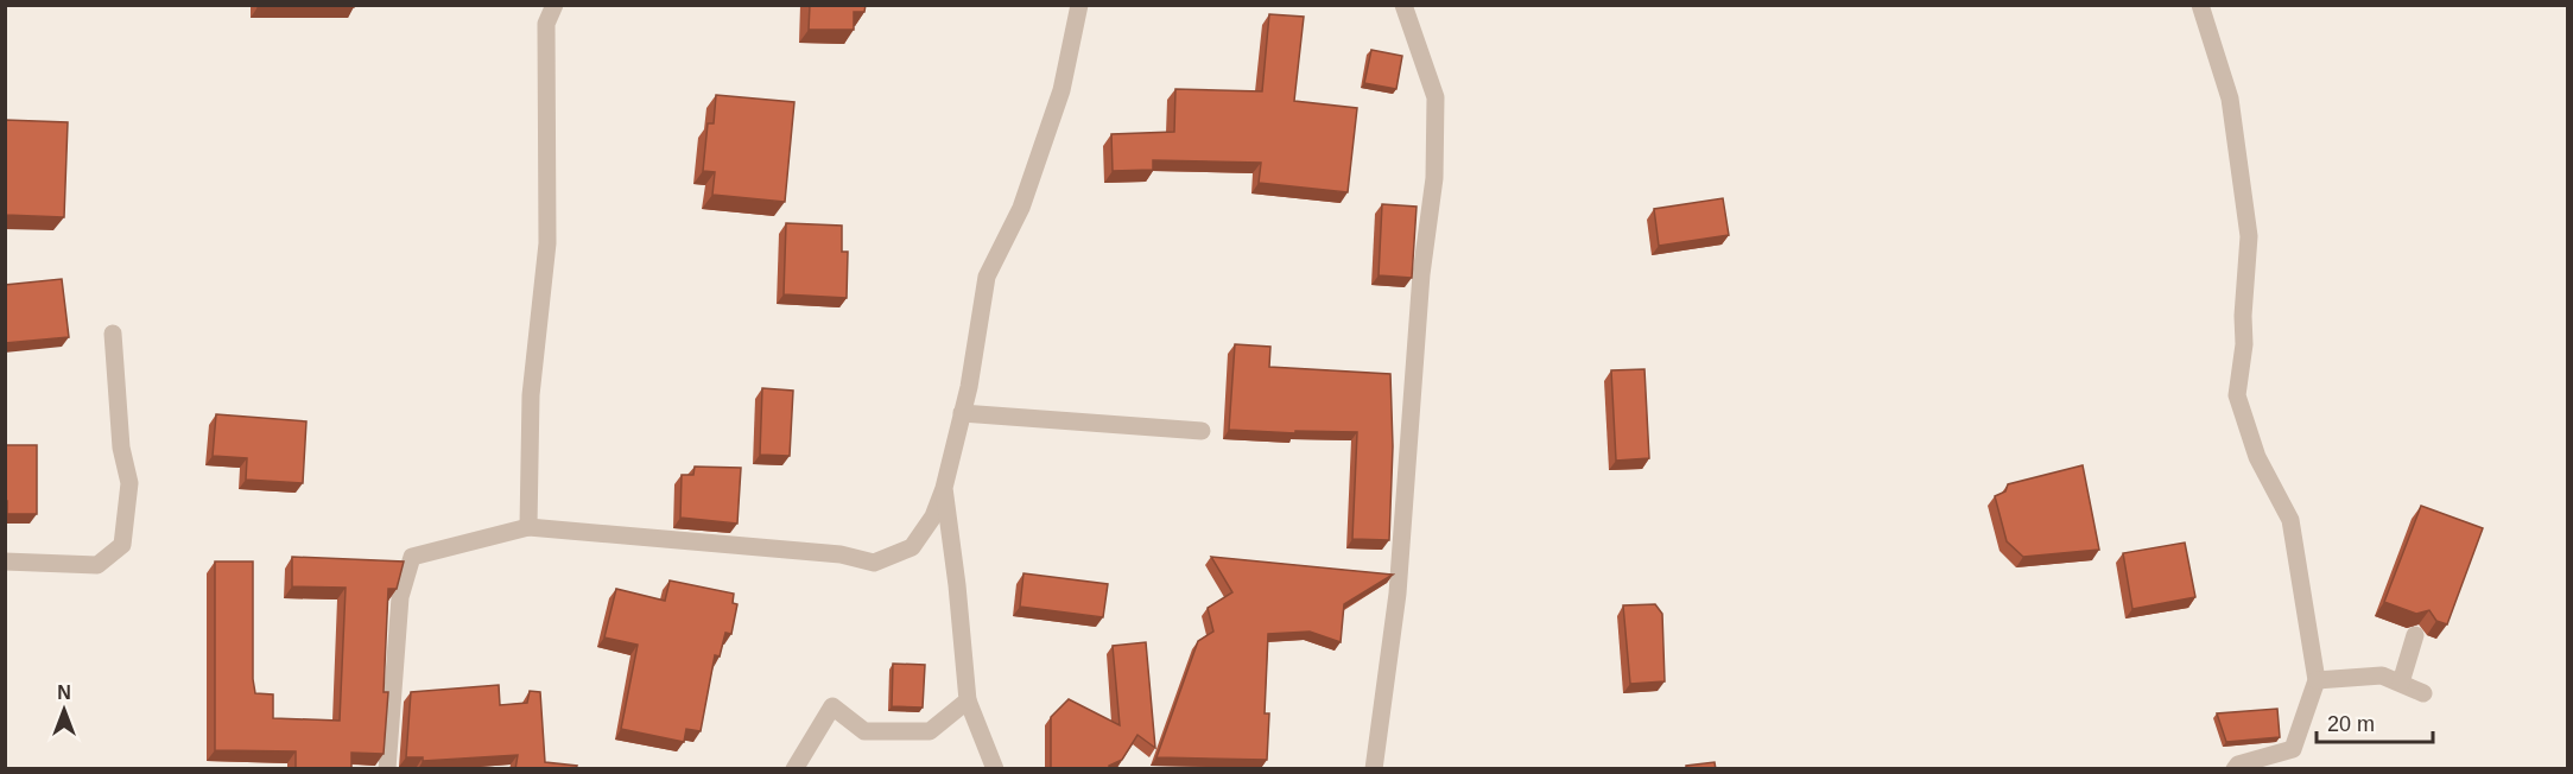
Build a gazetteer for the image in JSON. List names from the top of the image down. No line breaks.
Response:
{"scale_bar":"20 m","north":"top"}
